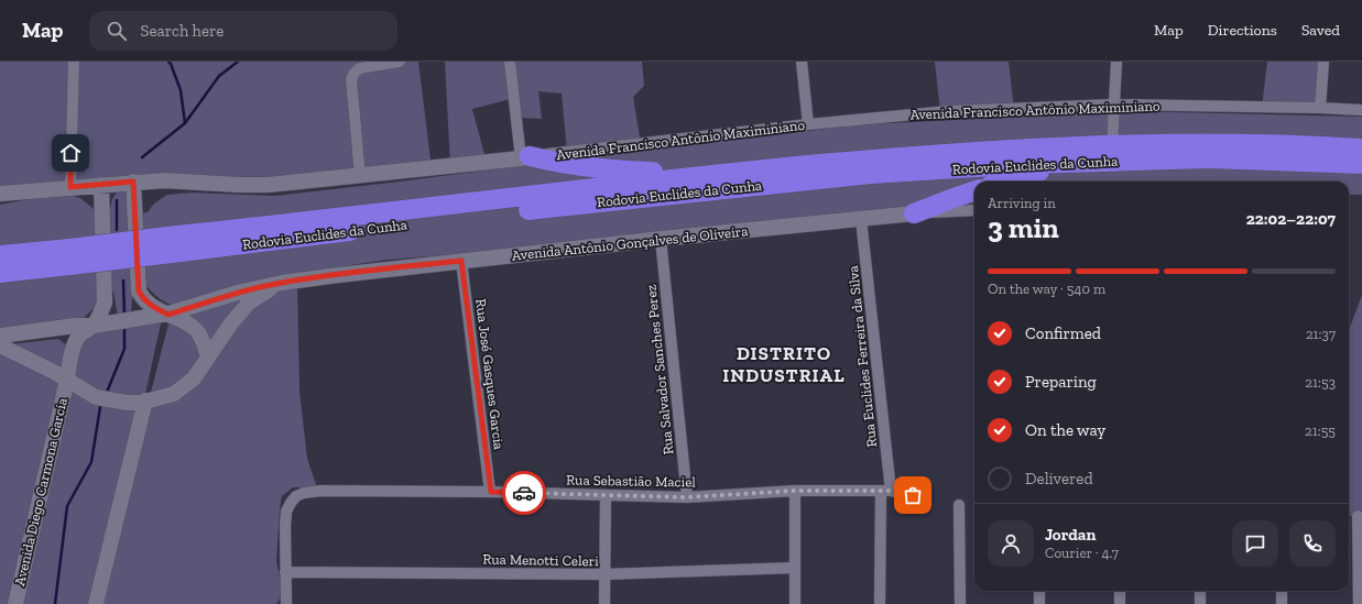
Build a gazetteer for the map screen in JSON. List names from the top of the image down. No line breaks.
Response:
{"streets":{"highway":["Rodovia Euclides da Cunha"],"main road":["Avenida Francisco Antônio Maximiniano","Avenida Antônio Gonçalves de Oliveira","Avenida Diego Carmona Garcia"],"street":["Rua Euclides Ferreira da Silva","Rua Salvador Sanches Perez","Rua José Gasques Garcia","Rua Sebastião Maciel","Rua Menotti Celeri"]},"crossings":[["Avenida Antônio Gonçalves de Oliveira","Rua Euclides Ferreira da Silva"],["Avenida Antônio Gonçalves de Oliveira","Rua Salvador Sanches Perez"],["Avenida Antônio Gonçalves de Oliveira","Rua José Gasques Garcia"],["Avenida Antônio Gonçalves de Oliveira","Avenida Diego Carmona Garcia"],["Rua Euclides Ferreira da Silva","Rua Sebastião Maciel"],["Rua Salvador Sanches Perez","Rua Sebastião Maciel"],["Rua José Gasques Garcia","Rua Sebastião Maciel"],["Rua Sebastião Maciel","Rua Menotti Celeri"]],"districts":["DISTRITO INDUSTRIAL"],"page":{"header":"Map","search":"Search here","nav":["Map","Directions","Saved"],"heading":["3 min","Arriving in","22:02–22:07"],"panel":["Jordan","Courier · 4.7"],"bar":"On the way · 540 m","list":[["Confirmed","21:37"],["Preparing","21:53"],["On the way","21:55"],"Delivered"]}}
